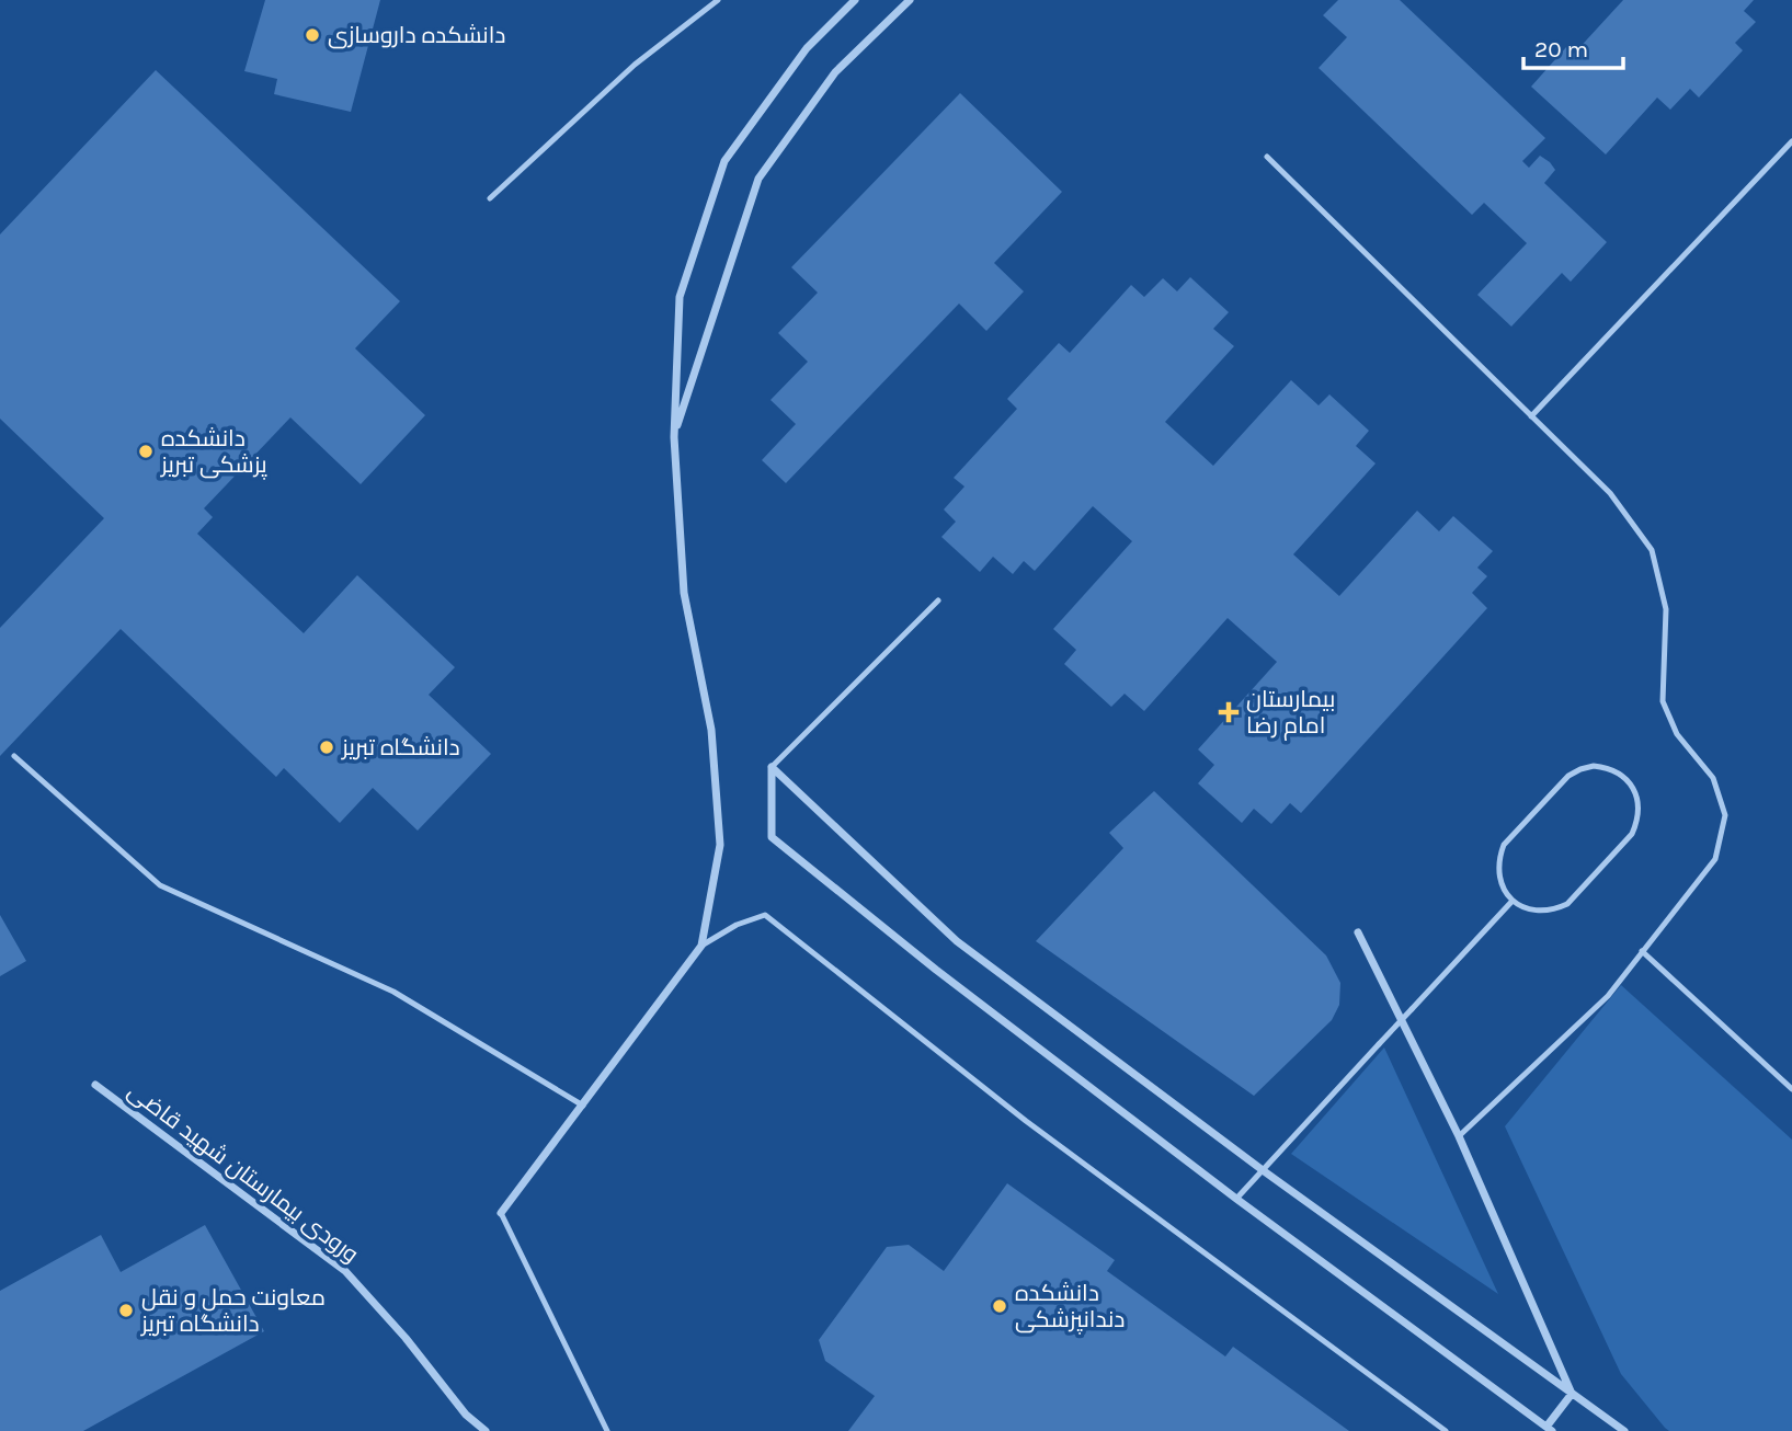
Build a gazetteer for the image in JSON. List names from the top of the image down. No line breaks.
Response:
{"streets":{"street":["ورودی بیمارستان شهید قاضی"]},"places":{"other":["دانشکده داروسازی","دانشکده پزشکی تبریز","دانشگاه تبریز","دانشکده دندانپزشکی","معاونت حمل و نقل دانشگاه تبریز"],"health":["بیمارستان امام رضا"]},"scale_bar":"20 m"}
